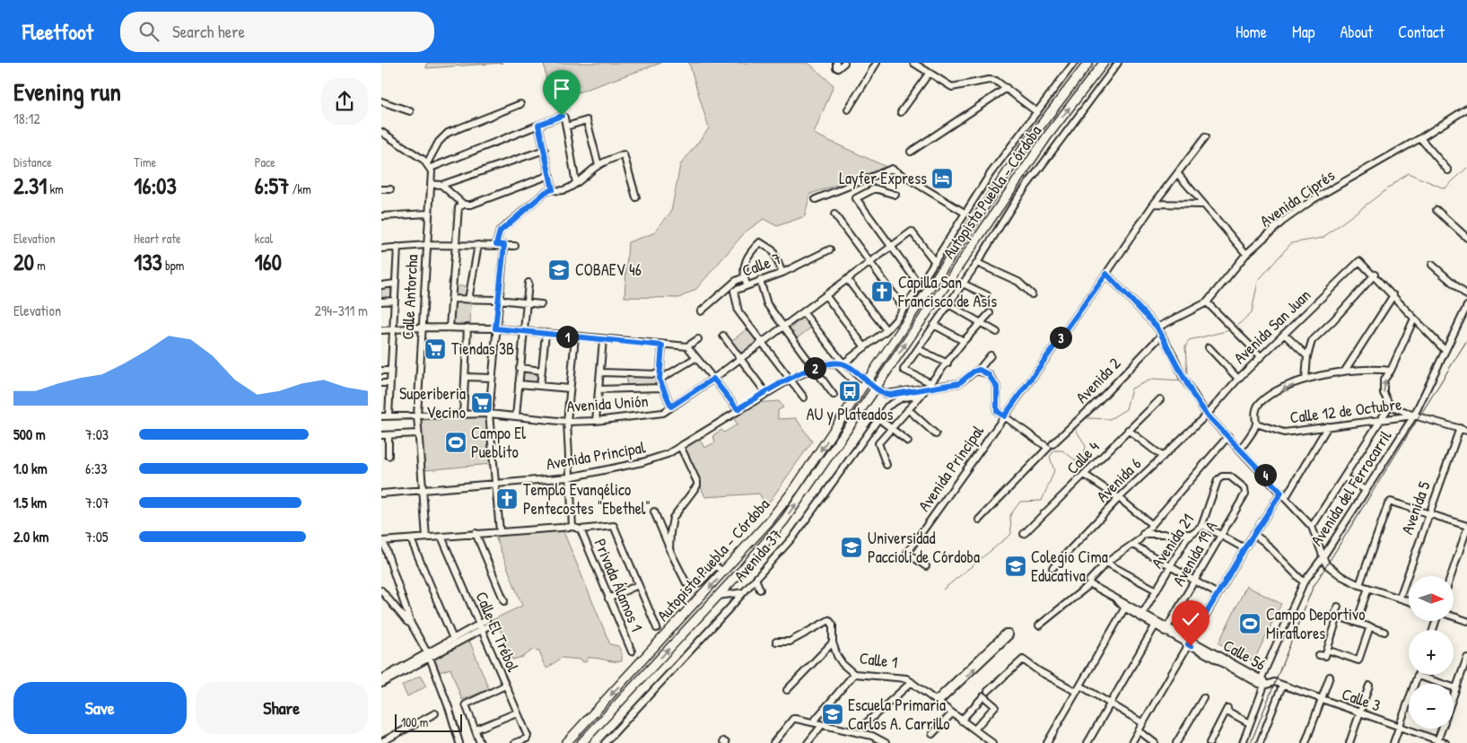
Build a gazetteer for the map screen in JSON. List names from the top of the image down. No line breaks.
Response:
{"streets":{"highway":["Autopista Puebla - Córdoba"],"street":["Avenida Ciprés","Calle 7","Calle Antorcha","Avenida San Juan","Avenida 2","Avenida Unión","Calle 12 de Octubre","Avenida Principal","Calle 4","Avenida 6","Avenida del Ferrocarril","Avenida 5","Avenida 21","Avenida 19 A","Avenida 37","Privada Álamos 1","Calle El Trébol","Calle 56","Calle 1","Calle 3"]},"crossings":[["Avenida Ciprés","Avenida Principal"],["Calle 7","Avenida Unión"],["Calle Antorcha","Avenida Unión"],["Calle Antorcha","Avenida Principal"],["Avenida San Juan","Avenida 6"],["Calle 12 de Octubre","Avenida del Ferrocarril"],["Avenida del Ferrocarril","Calle 56"],["Avenida del Ferrocarril","Calle 3"],["Avenida 21","Avenida 19 A"],["Avenida 21","Calle 56"],["Avenida 19 A","Calle 56"],["Calle 56","Calle 3"]],"places":{"hotel":["Layfer Express"],"school or university":["COBAEV 46","Universidad Paccioli de Córdoba","Colegio Cima Educativa","Escuela Primaria Carlos A. Carrillo"],"church":["Capilla San Francisco de Asís","Templo Evangélico Pentecostes \"Ebethel\""],"supermarket":["Tiendas 3B","Superiberia Vecino"],"bus stop":["AU y Plateados"],"sports":["Campo El Pueblito","Campo Deportivo Miraflores"]},"scale_bar":"100 m","north":"right","page":{"header":"Fleetfoot","search":"Search here","nav":["Home","Map","About","Contact"],"heading":["Evening run","18:12"],"stats":[["Distance","2.31 km"],["Time","16:03"],["Pace","6:57 /km"],["Elevation","20 m"],["Heart rate","133 bpm"],["kcal","160"]],"chart":["Elevation","294–311 m"],"pins":["1","3","2","4"],"list":[{"name":"500 m","note":"7:03"},{"name":"1.0 km","note":"6:33"},{"name":"1.5 km","note":"7:07"},{"name":"2.0 km","note":"7:05"}],"map_buttons":["+","−"],"buttons":["Save","Share"],"scale":"100 m"}}
